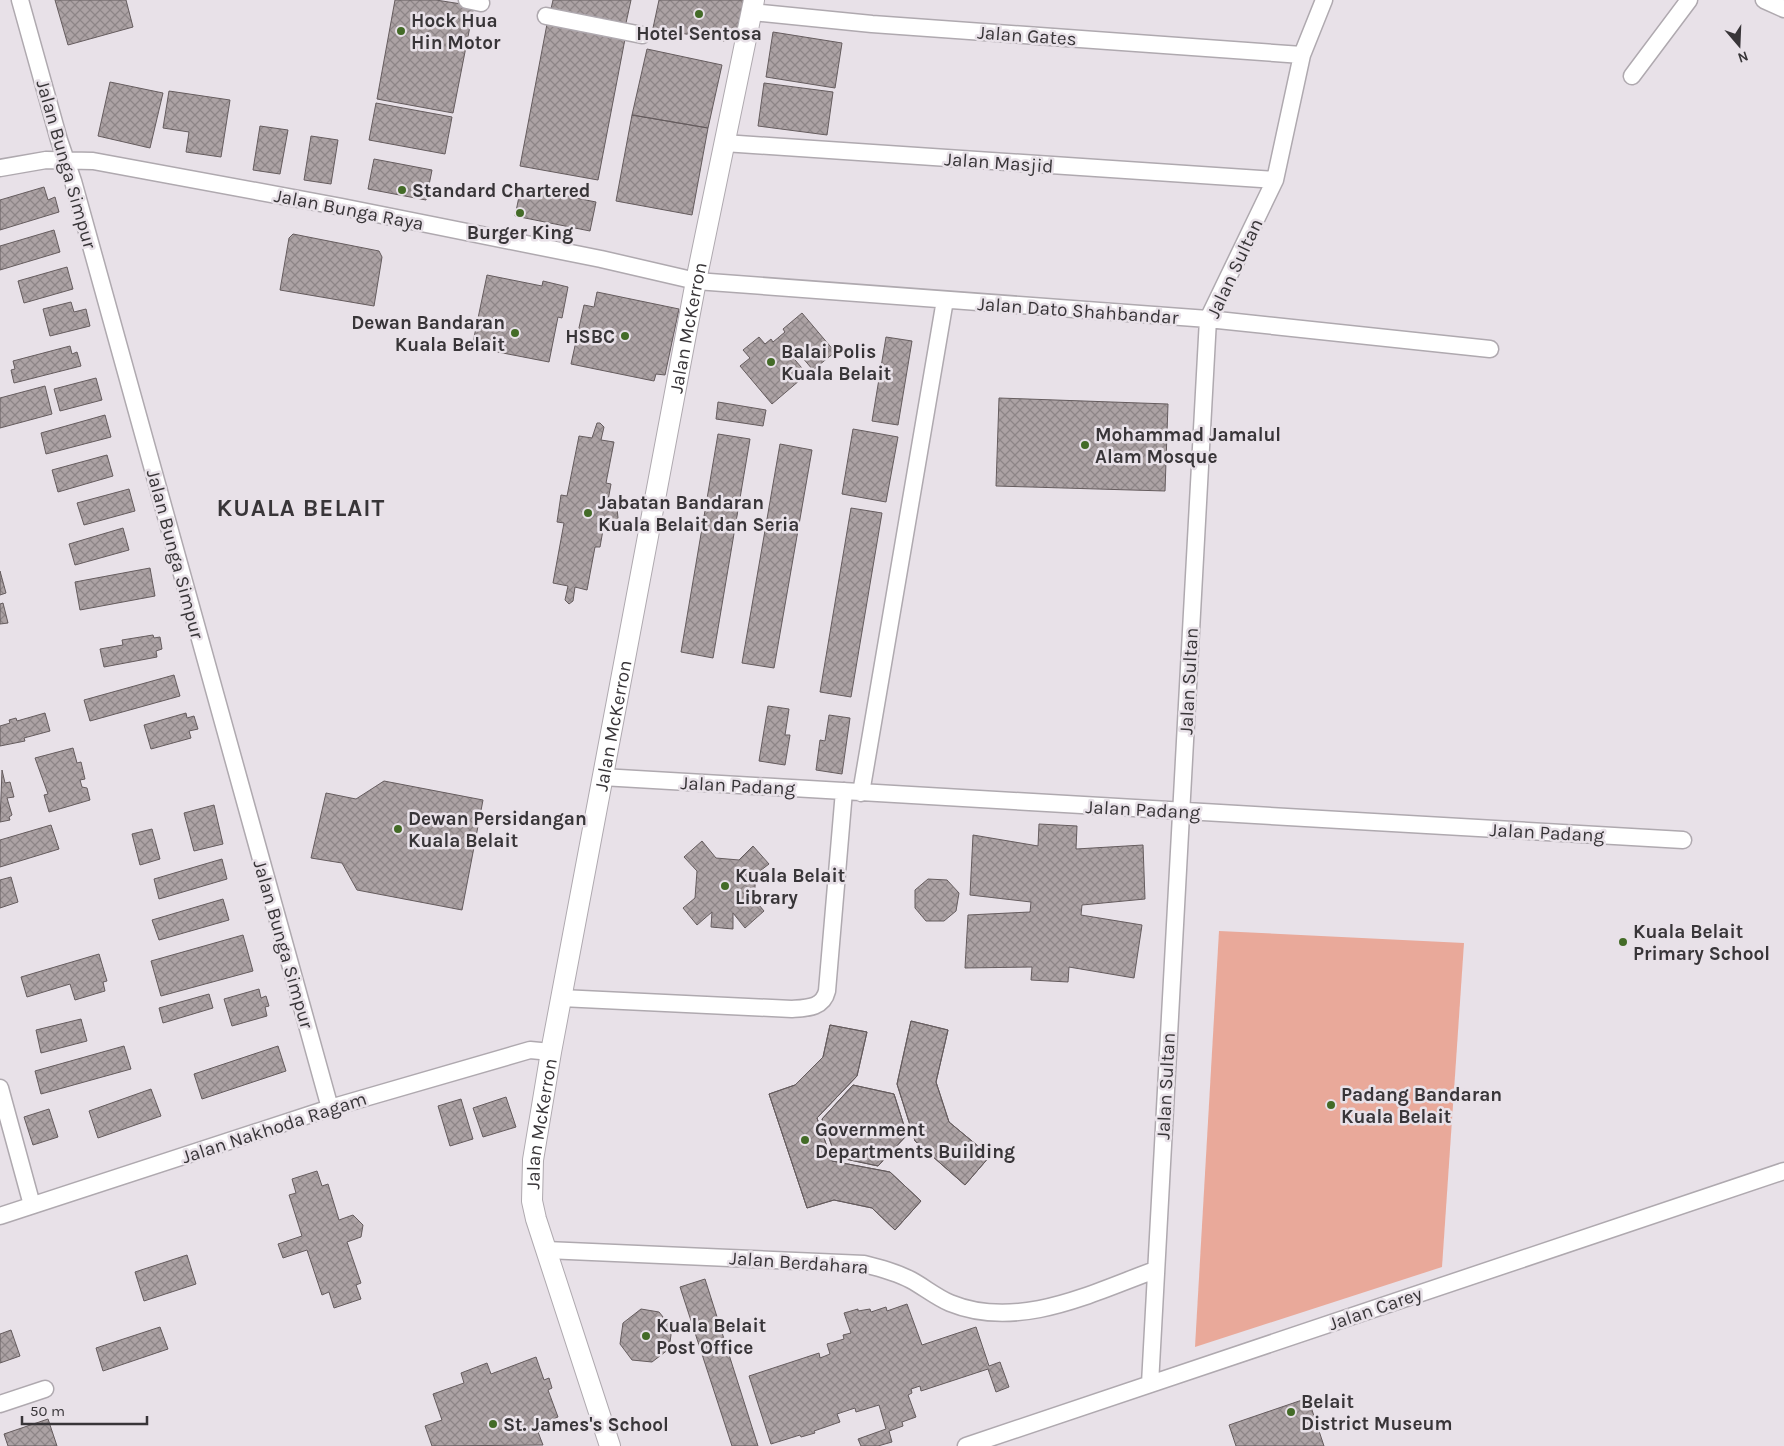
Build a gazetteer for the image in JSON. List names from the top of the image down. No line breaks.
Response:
{"streets":{"main road":["Jalan McKerron"],"street":["Jalan Gates","Jalan Masjid","Jalan Bunga Simpur","Jalan Bunga Raya","Jalan Sultan","Jalan Dato Shahbandar","Jalan Padang","Jalan Nakhoda Ragam","Jalan Berdahara","Jalan Carey"]},"crossings":[["Jalan Gates","Jalan Sultan"],["Jalan Gates","Jalan McKerron"],["Jalan Masjid","Jalan Sultan"],["Jalan Masjid","Jalan McKerron"],["Jalan Bunga Simpur","Jalan Bunga Raya"],["Jalan Bunga Simpur","Jalan Nakhoda Ragam"],["Jalan Bunga Raya","Jalan Dato Shahbandar"],["Jalan Bunga Raya","Jalan McKerron"],["Jalan Sultan","Jalan Dato Shahbandar"],["Jalan Sultan","Jalan Padang"],["Jalan Sultan","Jalan Berdahara"],["Jalan Sultan","Jalan Carey"],["Jalan Dato Shahbandar","Jalan McKerron"],["Jalan McKerron","Jalan Padang"],["Jalan McKerron","Jalan Nakhoda Ragam"],["Jalan McKerron","Jalan Berdahara"]],"districts":["KUALA BELAIT"],"places":["Hotel Sentosa","Hock Hua Hin Motor","Standard Chartered","Burger King","Dewan Bandaran Kuala Belait","HSBC","Balai Polis Kuala Belait","Mohammad Jamalul Alam Mosque","Jabatan Bandaran Kuala Belait dan Seria","Dewan Persidangan Kuala Belait","Kuala Belait Library","Kuala Belait Primary School","Padang Bandaran Kuala Belait","Government Departments Building","Kuala Belait Post Office","Belait District Museum","St. James's School"],"scale_bar":"50 m","north":"bottom"}
